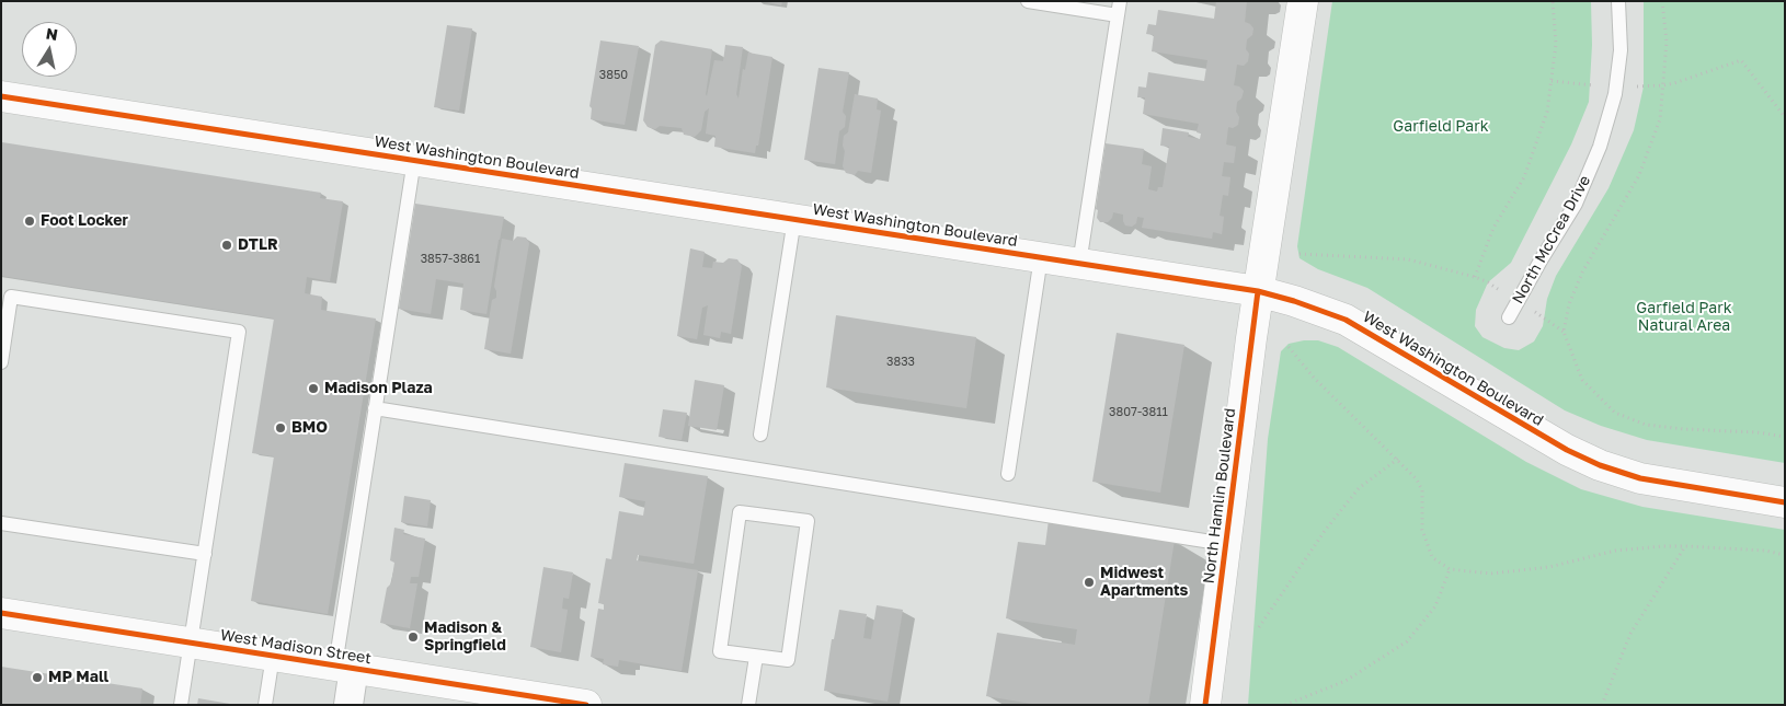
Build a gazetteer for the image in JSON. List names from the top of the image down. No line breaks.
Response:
{"streets":{"street":["West Washington Boulevard","North Hamlin Boulevard","West Madison Street"],"lane":["North McCrea Drive"]},"crossings":[["West Washington Boulevard","North Hamlin Boulevard"]],"parks":["Garfield Park","Garfield Park Natural Area"],"places":["Foot Locker","DTLR","Madison Plaza","BMO","Midwest Apartments","Madison & Springfield","MP Mall"],"house_numbers":["3850","3857-3861","3833","3807-3811"],"north":"top"}
